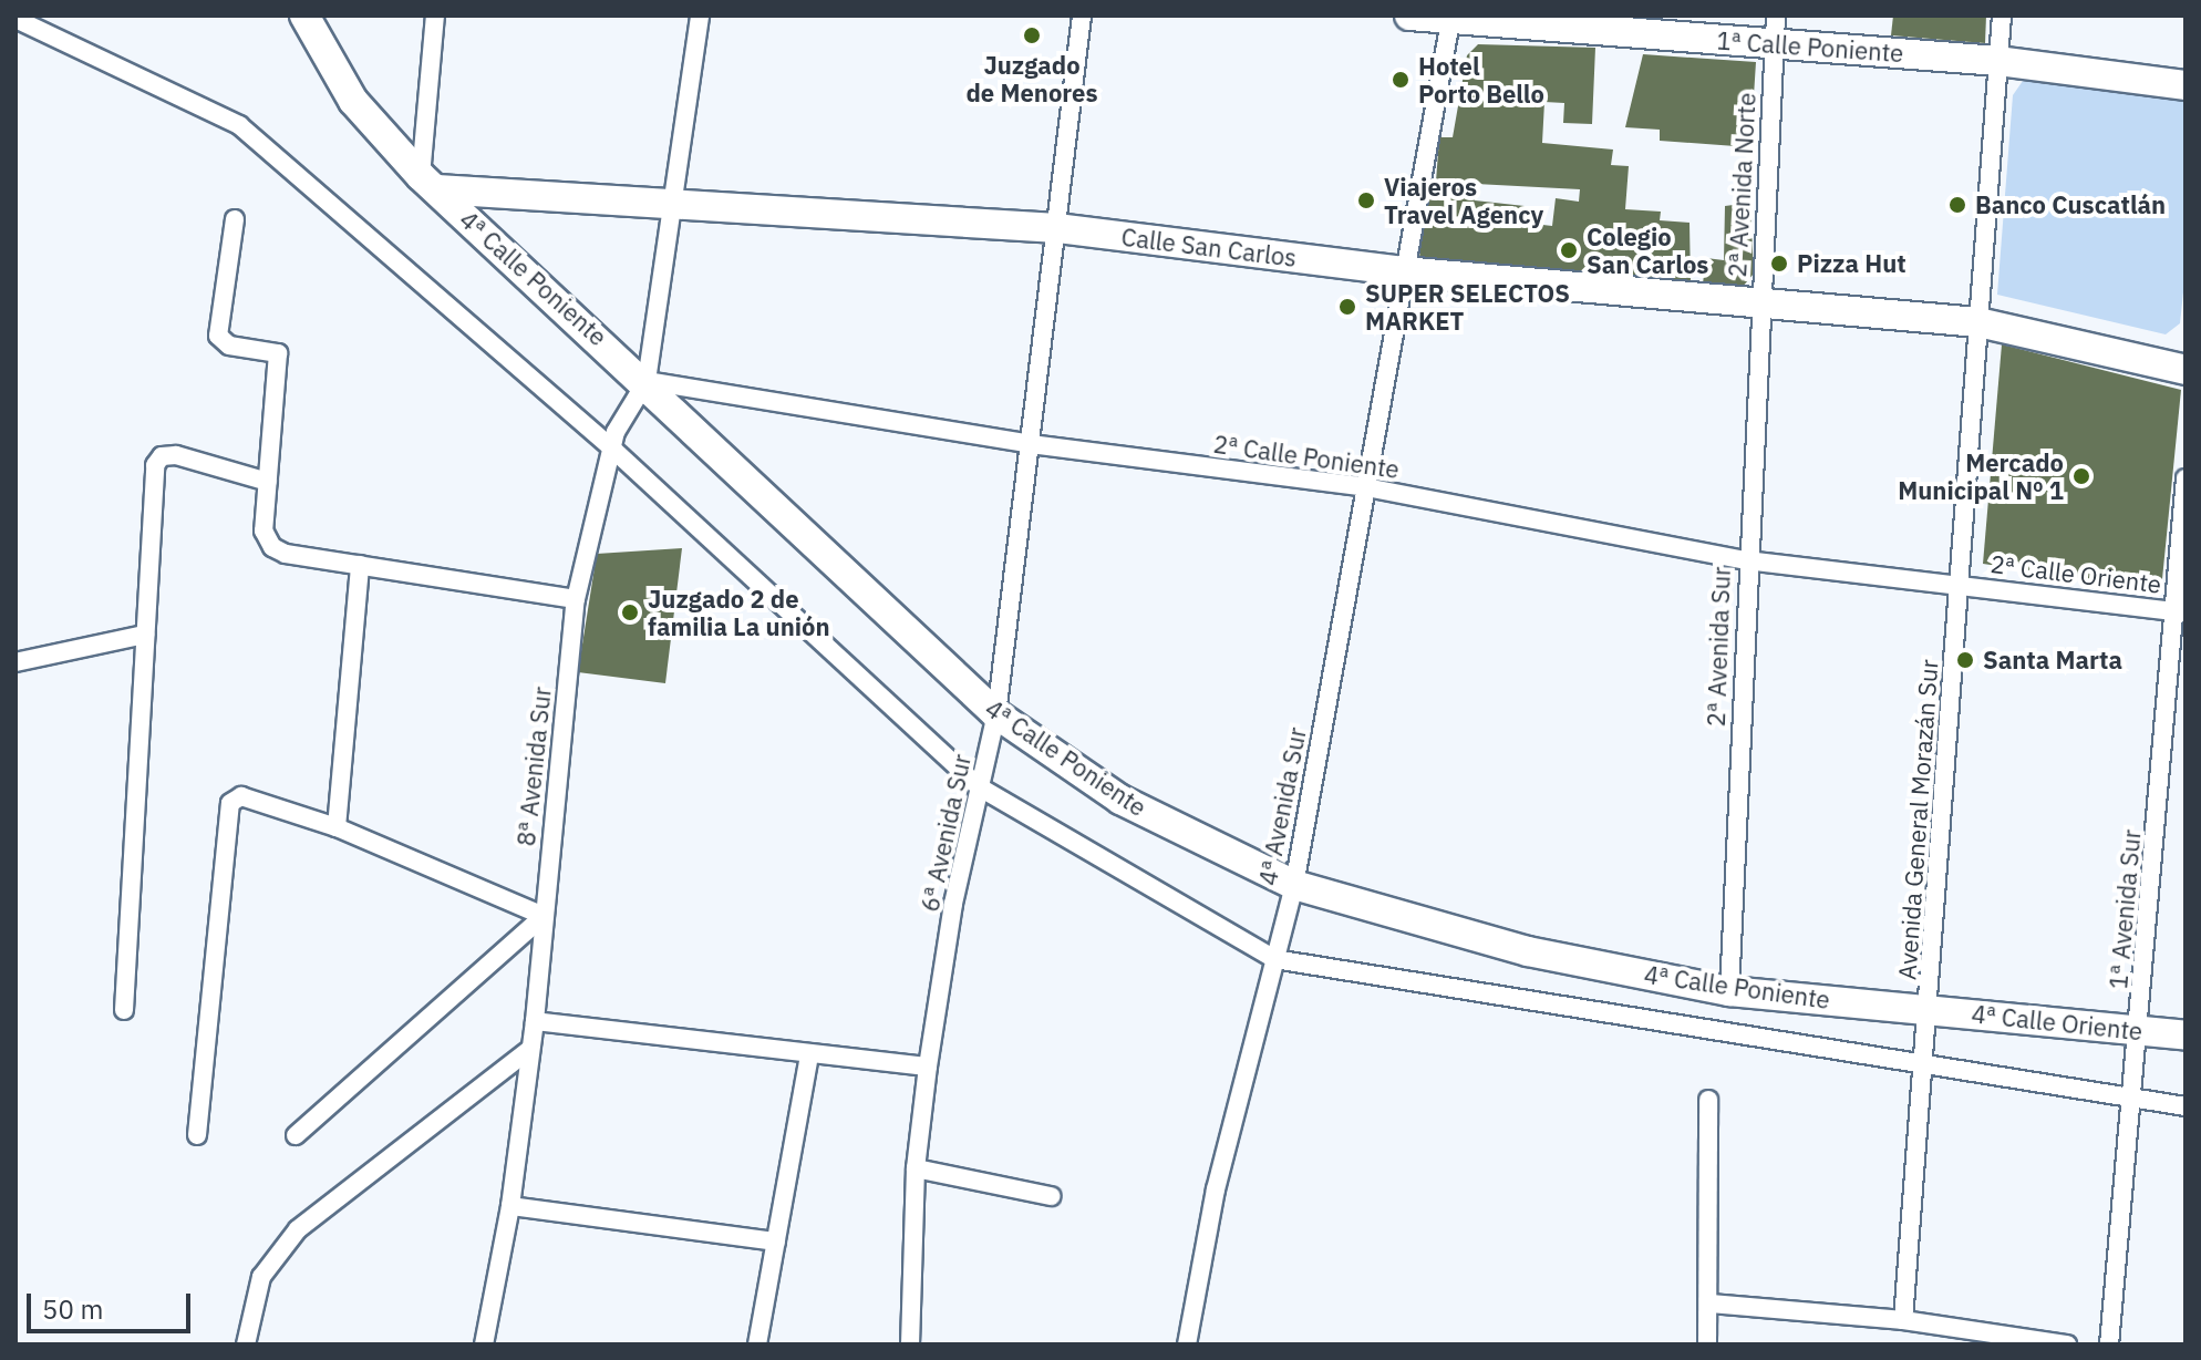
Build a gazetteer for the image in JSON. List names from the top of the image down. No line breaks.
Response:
{"streets":{"main road":["1ª Calle Poniente","Calle San Carlos","4ª Calle Poniente","4ª Calle Oriente"],"street":["2ª Avenida Norte","2ª Calle Poniente","2ª Calle Oriente","2ª Avenida Sur","8ª Avenida Sur","4ª Avenida Sur","Avenida General Morazán Sur","6ª Avenida Sur","1ª Avenida Sur"]},"crossings":[["1ª Calle Poniente","2ª Avenida Norte"],["1ª Calle Poniente","4ª Avenida Sur"],["1ª Calle Poniente","Avenida General Morazán Sur"],["2ª Avenida Norte","Calle San Carlos"],["2ª Avenida Norte","2ª Avenida Sur"],["Calle San Carlos","4ª Calle Poniente"],["Calle San Carlos","2ª Avenida Sur"],["Calle San Carlos","8ª Avenida Sur"],["Calle San Carlos","4ª Avenida Sur"],["Calle San Carlos","Avenida General Morazán Sur"],["Calle San Carlos","6ª Avenida Sur"],["4ª Calle Poniente","2ª Calle Poniente"],["4ª Calle Poniente","2ª Avenida Sur"],["4ª Calle Poniente","8ª Avenida Sur"],["4ª Calle Poniente","4ª Avenida Sur"],["4ª Calle Poniente","Avenida General Morazán Sur"],["4ª Calle Poniente","6ª Avenida Sur"],["4ª Calle Poniente","4ª Calle Oriente"],["2ª Calle Poniente","2ª Calle Oriente"],["2ª Calle Poniente","2ª Avenida Sur"],["2ª Calle Poniente","8ª Avenida Sur"],["2ª Calle Poniente","4ª Avenida Sur"],["2ª Calle Poniente","Avenida General Morazán Sur"],["2ª Calle Poniente","6ª Avenida Sur"],["2ª Calle Oriente","Avenida General Morazán Sur"],["2ª Calle Oriente","1ª Avenida Sur"],["Avenida General Morazán Sur","4ª Calle Oriente"],["1ª Avenida Sur","4ª Calle Oriente"]],"places":["Juzgado de Menores","Hotel Porto Bello","Viajeros Travel Agency","Banco Cuscatlán","Colegio San Carlos","Pizza Hut","SUPER SELECTOS MARKET","Mercado Municipal Nº 1","Juzgado 2 de familia La unión","Santa Marta"],"scale_bar":"50 m"}
